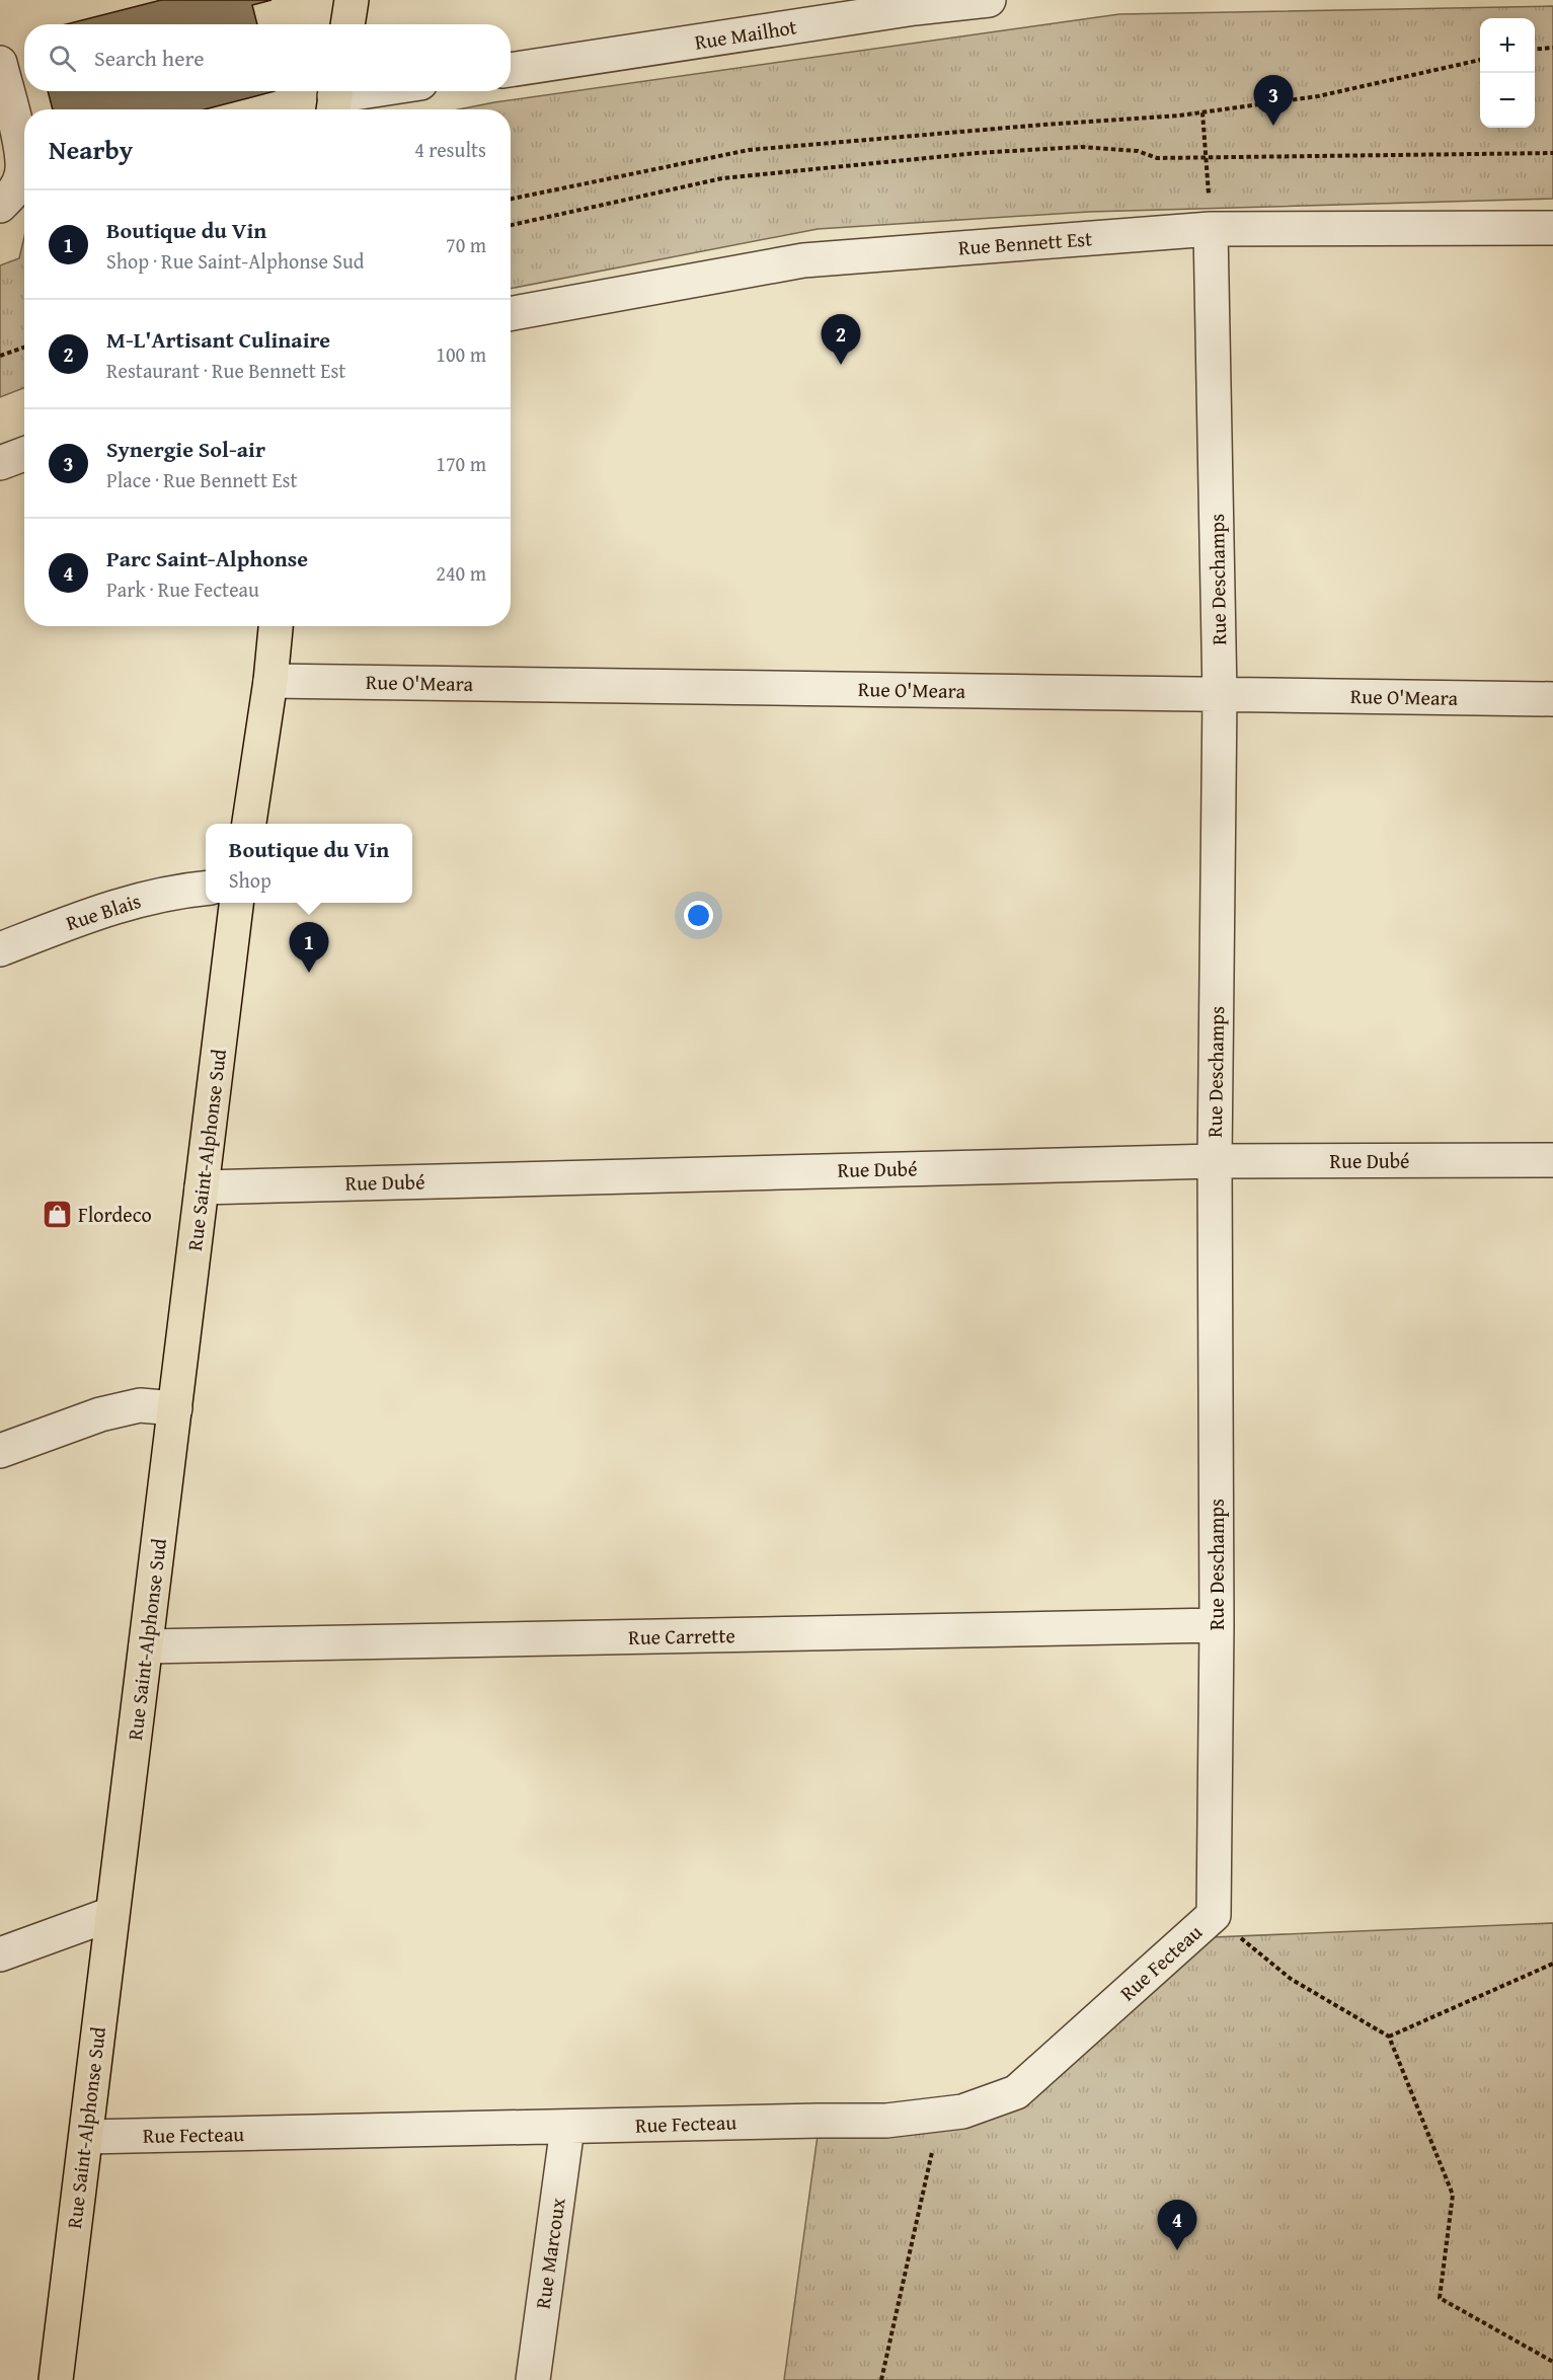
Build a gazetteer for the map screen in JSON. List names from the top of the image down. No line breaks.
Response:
{"streets":{"main road":["Rue Saint-Alphonse Sud"],"street":["Rue Mailhot","Rue Bennett Est","Rue Deschamps","Rue O'Meara","Rue Blais","Rue Dubé","Rue Carrette","Rue Fecteau","Rue Marcoux"]},"crossings":[["Rue Bennett Est","Rue Deschamps"],["Rue Deschamps","Rue O'Meara"],["Rue Deschamps","Rue Dubé"],["Rue Deschamps","Rue Carrette"],["Rue Deschamps","Rue Fecteau"],["Rue Saint-Alphonse Sud","Rue Dubé"],["Rue Saint-Alphonse Sud","Rue Carrette"],["Rue Saint-Alphonse Sud","Rue Fecteau"],["Rue Fecteau","Rue Marcoux"]],"places":{"shop":["Flordeco"]},"page":{"map_buttons":["+","−"],"search":"Search here","pins":["3","2","1","4"],"heading":["Nearby","4 results"],"list":[{"mark":"1","name":"Boutique du Vin","note":"Shop · Rue Saint-Alphonse Sud","value":"70 m"},{"mark":"2","name":"M-L'Artisant Culinaire","note":"Restaurant · Rue Bennett Est","value":"100 m"},{"mark":"3","name":"Synergie Sol-air","note":"Place · Rue Bennett Est","value":"170 m"},{"mark":"4","name":"Parc Saint-Alphonse","note":"Park · Rue Fecteau","value":"240 m"}],"popup":["Boutique du Vin","Shop"]}}
